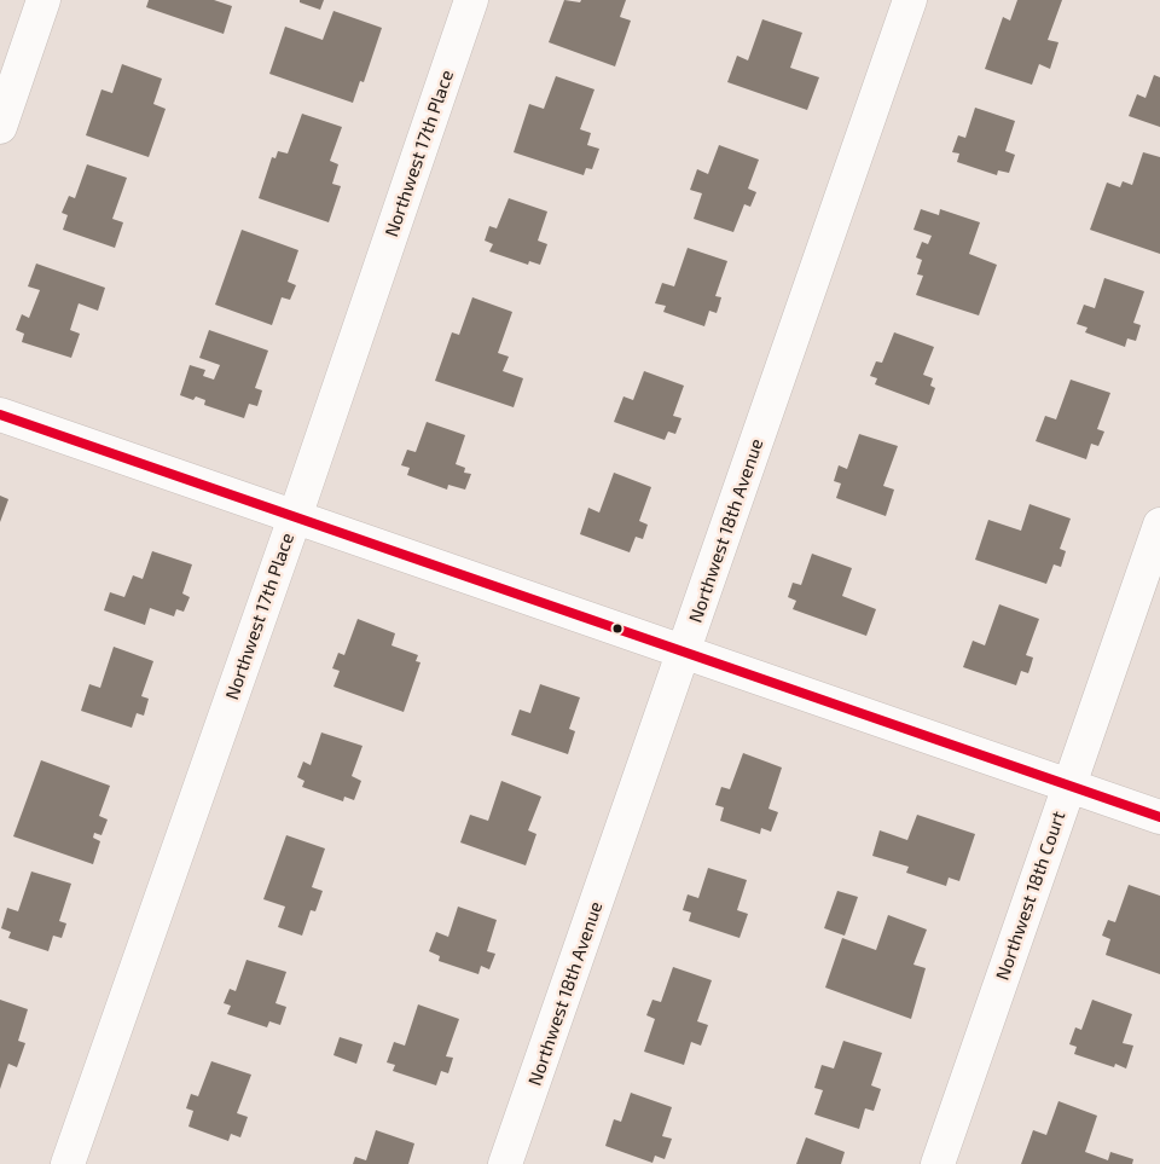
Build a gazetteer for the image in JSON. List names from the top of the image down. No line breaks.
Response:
{"streets":{"street":["Northwest 17th Place","Northwest 18th Avenue","Northwest 18th Court"]}}
